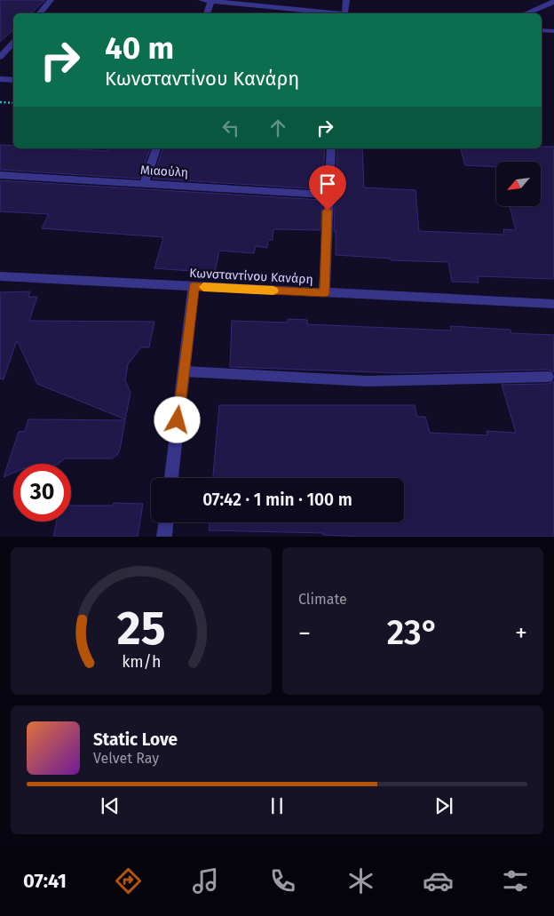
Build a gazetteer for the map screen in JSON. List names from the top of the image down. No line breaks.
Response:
{"streets":{"street":["Μιαούλη","Κωνσταντίνου Κανάρη"]},"north":"bottom left","page":{"turn":["40 m","Κωνσταντίνου Κανάρη"],"limit":"30","trip":"07:42 · 1 min · 100 m","tile":"Climate","heat":["−","23°","+"],"song":["Static Love","Velvet Ray"],"tabs":"07:41","gauge":["25","km/h"]}}
